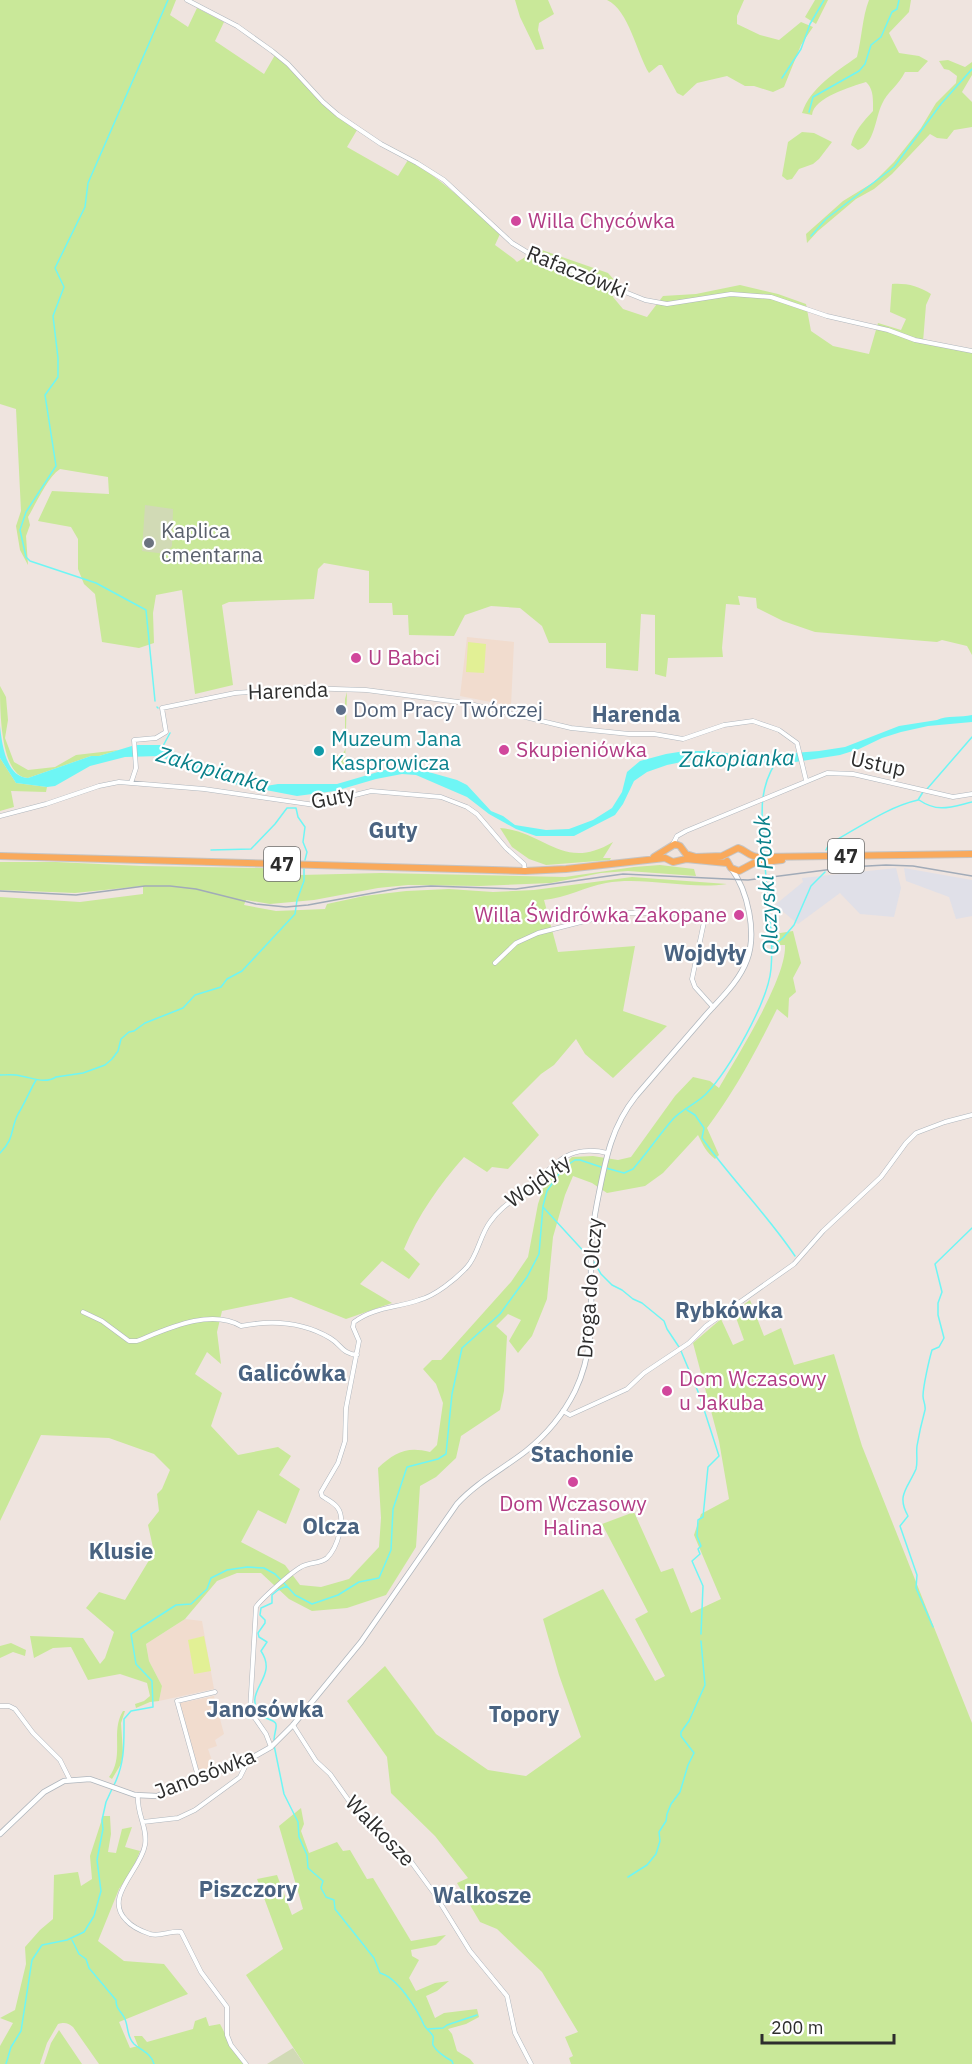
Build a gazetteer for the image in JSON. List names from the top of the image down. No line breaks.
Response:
{"streets":{"main road":["47"],"street":["Rafaczówki","Harenda","Ustup","Guty","Wojdyły","Droga do Olczy","Janosówka","Walkosze"]},"crossings":[["Harenda","Ustup"],["Harenda","Guty"],["Guty","47"],["Wojdyły","Droga do Olczy"],["Wojdyły","Janosówka"],["Droga do Olczy","Janosówka"],["Janosówka","Walkosze"]],"districts":["Harenda","Guty","Wojdyły","Rybkówka","Galicówka","Stachonie","Olcza","Klusie","Janosówka","Topory","Piszczory","Walkosze"],"water":["Zakopianka","Olczyski Potok"],"places":["Willa Chycówka","Kaplica cmentarna","U Babci","Dom Pracy Twórczej","Skupieniówka","Muzeum Jana Kasprowicza","Willa Świdrówka Zakopane","Dom Wczasowy u Jakuba","Dom Wczasowy Halina"],"scale_bar":"200 m"}
